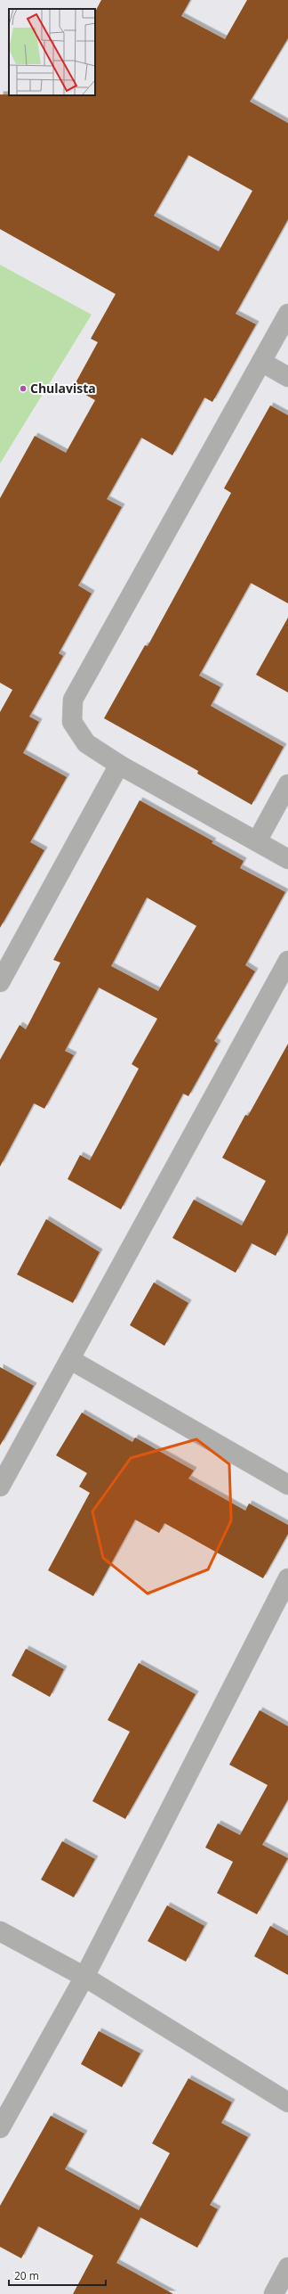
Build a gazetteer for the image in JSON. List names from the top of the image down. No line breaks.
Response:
{"places":["Chulavista"],"scale_bar":"20 m"}
